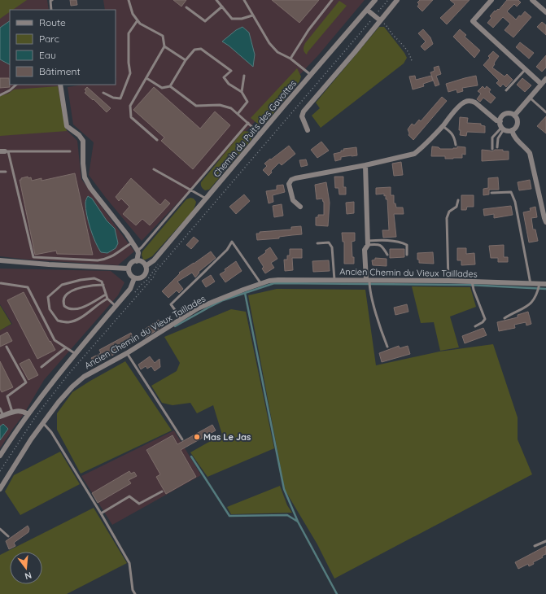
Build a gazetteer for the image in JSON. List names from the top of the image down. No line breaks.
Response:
{"streets":{"street":["Chemin du Puits des Gavottes","Ancien Chemin du Vieux Taillades"]},"places":["Mas Le Jas"],"legend":["Route","Parc","Eau","Bâtiment"],"north":"bottom"}
